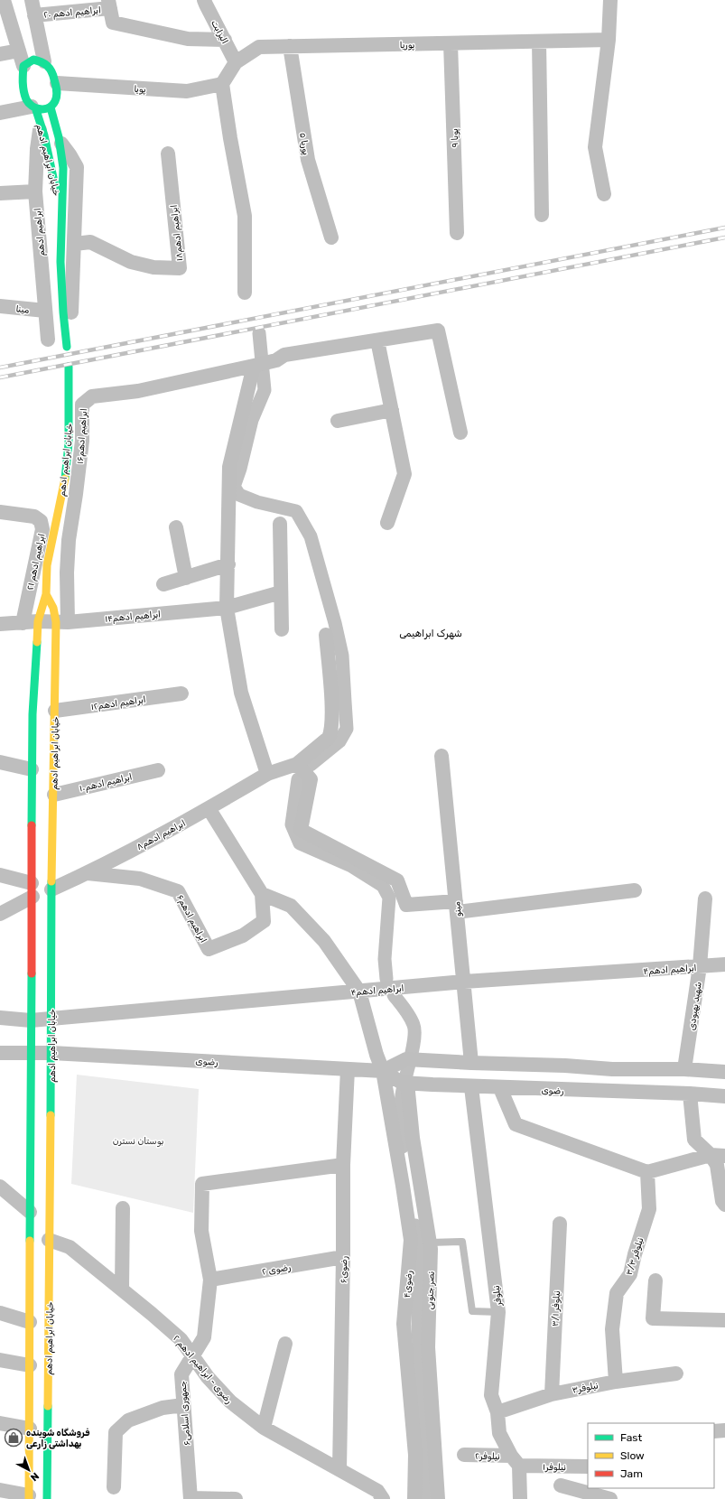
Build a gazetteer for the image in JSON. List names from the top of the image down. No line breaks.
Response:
{"streets":{"street":["ابراهیم ادهم ۲۰","الیزابت","پوریا","پویا","پویا ۹","پوریا ۵","خیابان ابراهیم ادهم","ابراهیم ادهم","ابراهیم ادهم۱۸","مینا","ابراهیم ادهم۱۶","ابراهیم ادهم ۲۱","ابراهیم ادهم۱۴","ابراهیم ادهم۱۲","ابراهیم ادهم۱۰","ابراهیم ادهم۸","مینو","ابراهیم ادهم۶","ابراهیم ادهم۴","شهید بهبودی","رضوی","نیلوفر ۳/۳","رضوی ۲","رضوی۶","رضوی۴","نصر جنوبی","نیلوفر","نیلوفر ۳/۱","رضوی - ابراهیم ادهم ۲","نیلوفر۳","جمهوری اسلامی۶","نیلوفر۲","نیلوفر۱"]},"crossings":[["الیزابت","پوریا"],["پوریا","پویا"],["پوریا","پویا ۹"],["پوریا","پوریا ۵"],["پویا","خیابان ابراهیم ادهم"],["خیابان ابراهیم ادهم","ابراهیم ادهم"],["خیابان ابراهیم ادهم","ابراهیم ادهم۱۶"],["خیابان ابراهیم ادهم","ابراهیم ادهم۱۴"],["خیابان ابراهیم ادهم","ابراهیم ادهم۱۲"],["خیابان ابراهیم ادهم","ابراهیم ادهم۱۰"],["خیابان ابراهیم ادهم","ابراهیم ادهم۸"],["خیابان ابراهیم ادهم","ابراهیم ادهم۴"],["خیابان ابراهیم ادهم","رضوی"],["خیابان ابراهیم ادهم","رضوی - ابراهیم ادهم ۲"],["ابراهیم ادهم","مینا"],["ابراهیم ادهم۱۶","ابراهیم ادهم۱۴"],["ابراهیم ادهم ۲۱","ابراهیم ادهم۱۴"],["ابراهیم ادهم۸","ابراهیم ادهم۶"],["مینو","ابراهیم ادهم۴"],["مینو","رضوی"],["ابراهیم ادهم۶","رضوی۴"],["ابراهیم ادهم۴","شهید بهبودی"],["ابراهیم ادهم۴","رضوی۴"],["شهید بهبودی","رضوی"],["رضوی","رضوی۶"],["رضوی","رضوی۴"],["رضوی","نصر جنوبی"],["رضوی","نیلوفر"],["نیلوفر ۳/۳","نیلوفر۳"],["رضوی ۲","رضوی۶"],["رضوی ۲","جمهوری اسلامی۶"],["رضوی۶","رضوی - ابراهیم ادهم ۲"],["رضوی۶","جمهوری اسلامی۶"],["نیلوفر","نیلوفر۳"],["نیلوفر","نیلوفر۲"],["نیلوفر","نیلوفر۱"],["نیلوفر ۳/۱","نیلوفر۳"],["رضوی - ابراهیم ادهم ۲","جمهوری اسلامی۶"],["نیلوفر۲","نیلوفر۱"]],"districts":["شهرک ابراهیمی"],"parks":["بوستان نسترن"],"places":{"shop":["فروشگاه شوینده بهداشتی زارعی"]},"legend":["Fast","Slow","Jam"],"north":"bottom right"}
